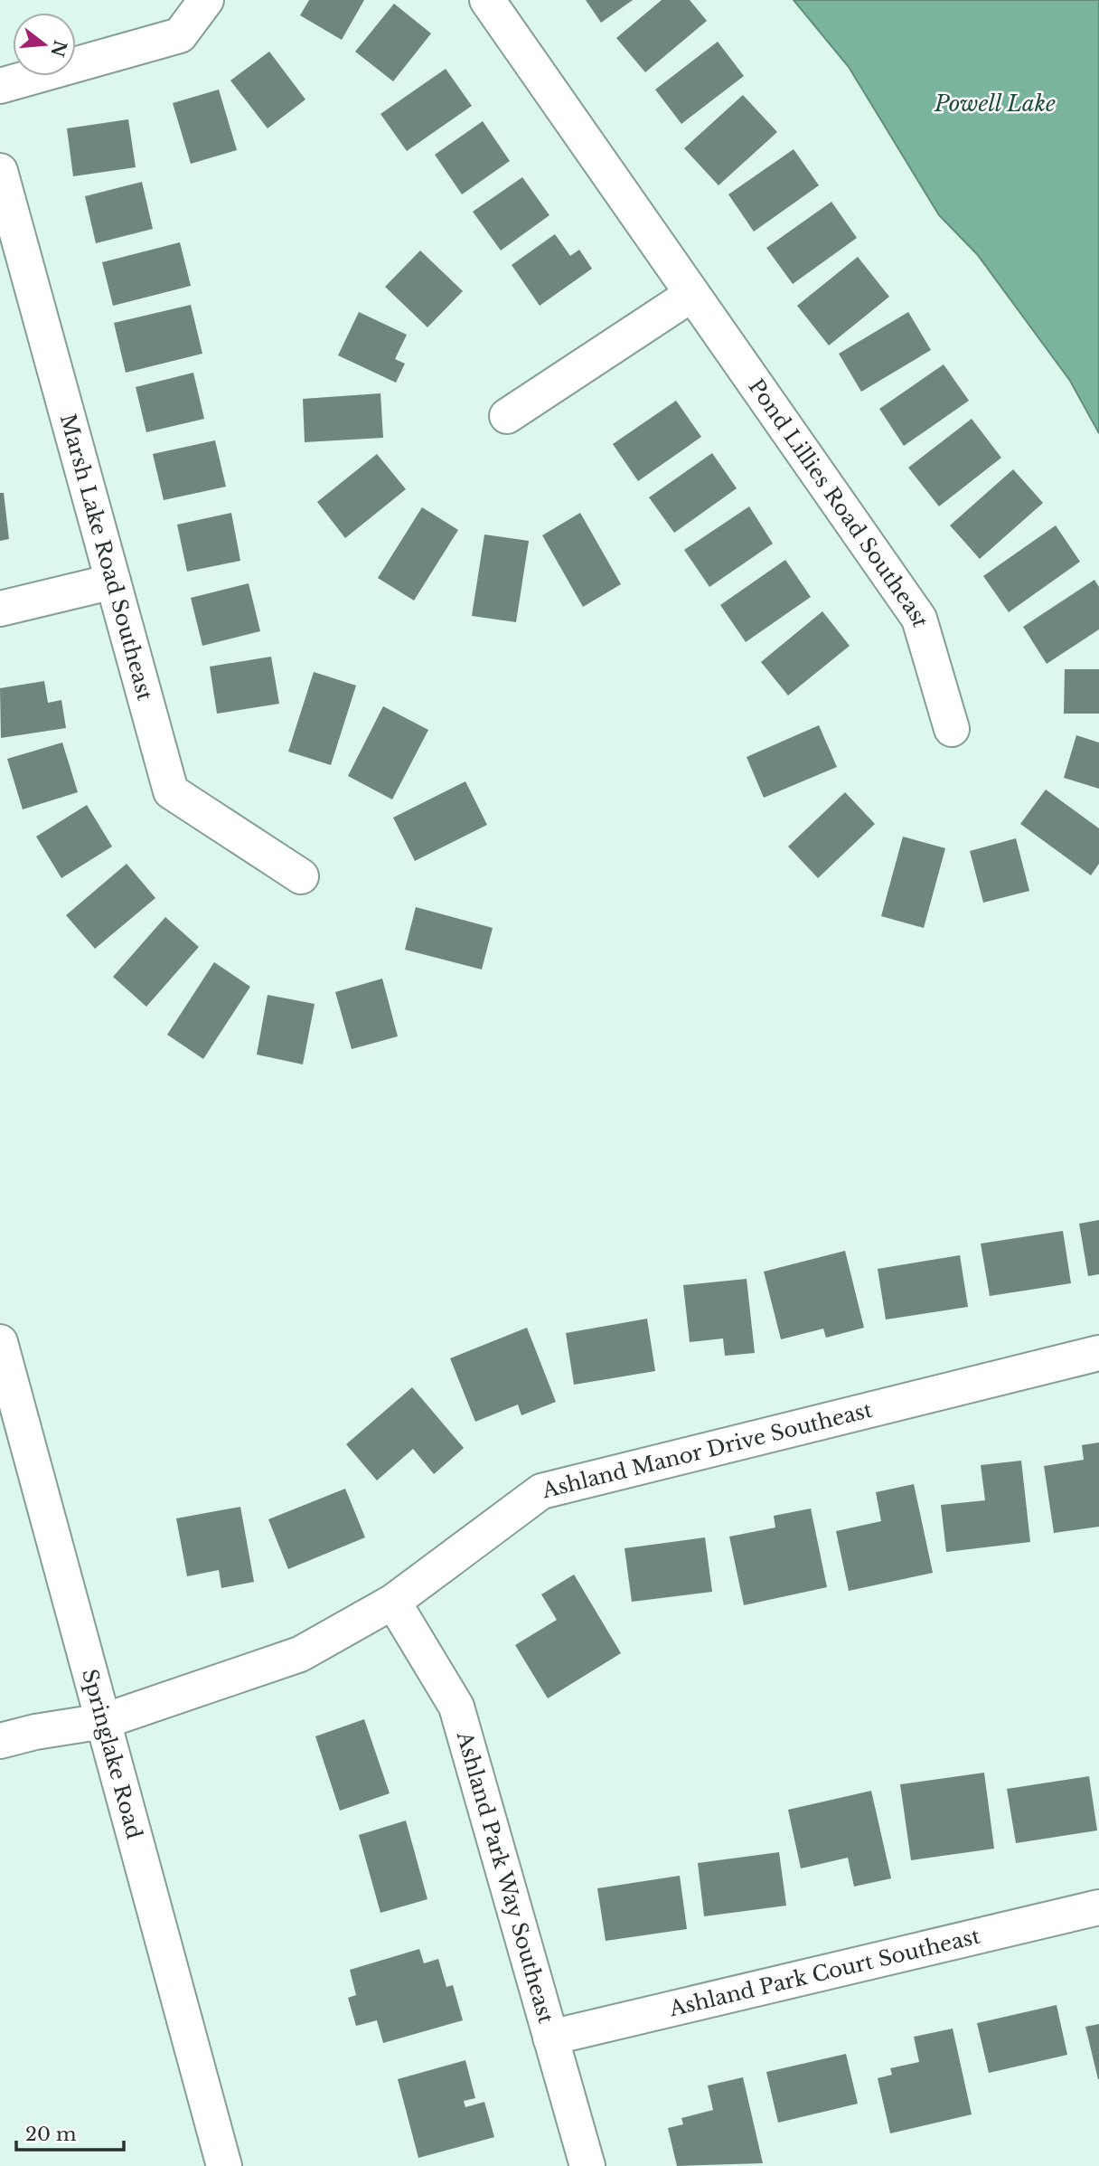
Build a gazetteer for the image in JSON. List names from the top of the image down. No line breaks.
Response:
{"streets":{"street":["Pond Lillies Road Southeast","Marsh Lake Road Southeast","Ashland Manor Drive Southeast","Springlake Road","Ashland Park Way Southeast","Ashland Park Court Southeast"]},"crossings":[["Ashland Manor Drive Southeast","Springlake Road"],["Ashland Manor Drive Southeast","Ashland Park Way Southeast"],["Ashland Park Way Southeast","Ashland Park Court Southeast"]],"water":["Powell Lake"],"scale_bar":"20 m","north":"right"}
